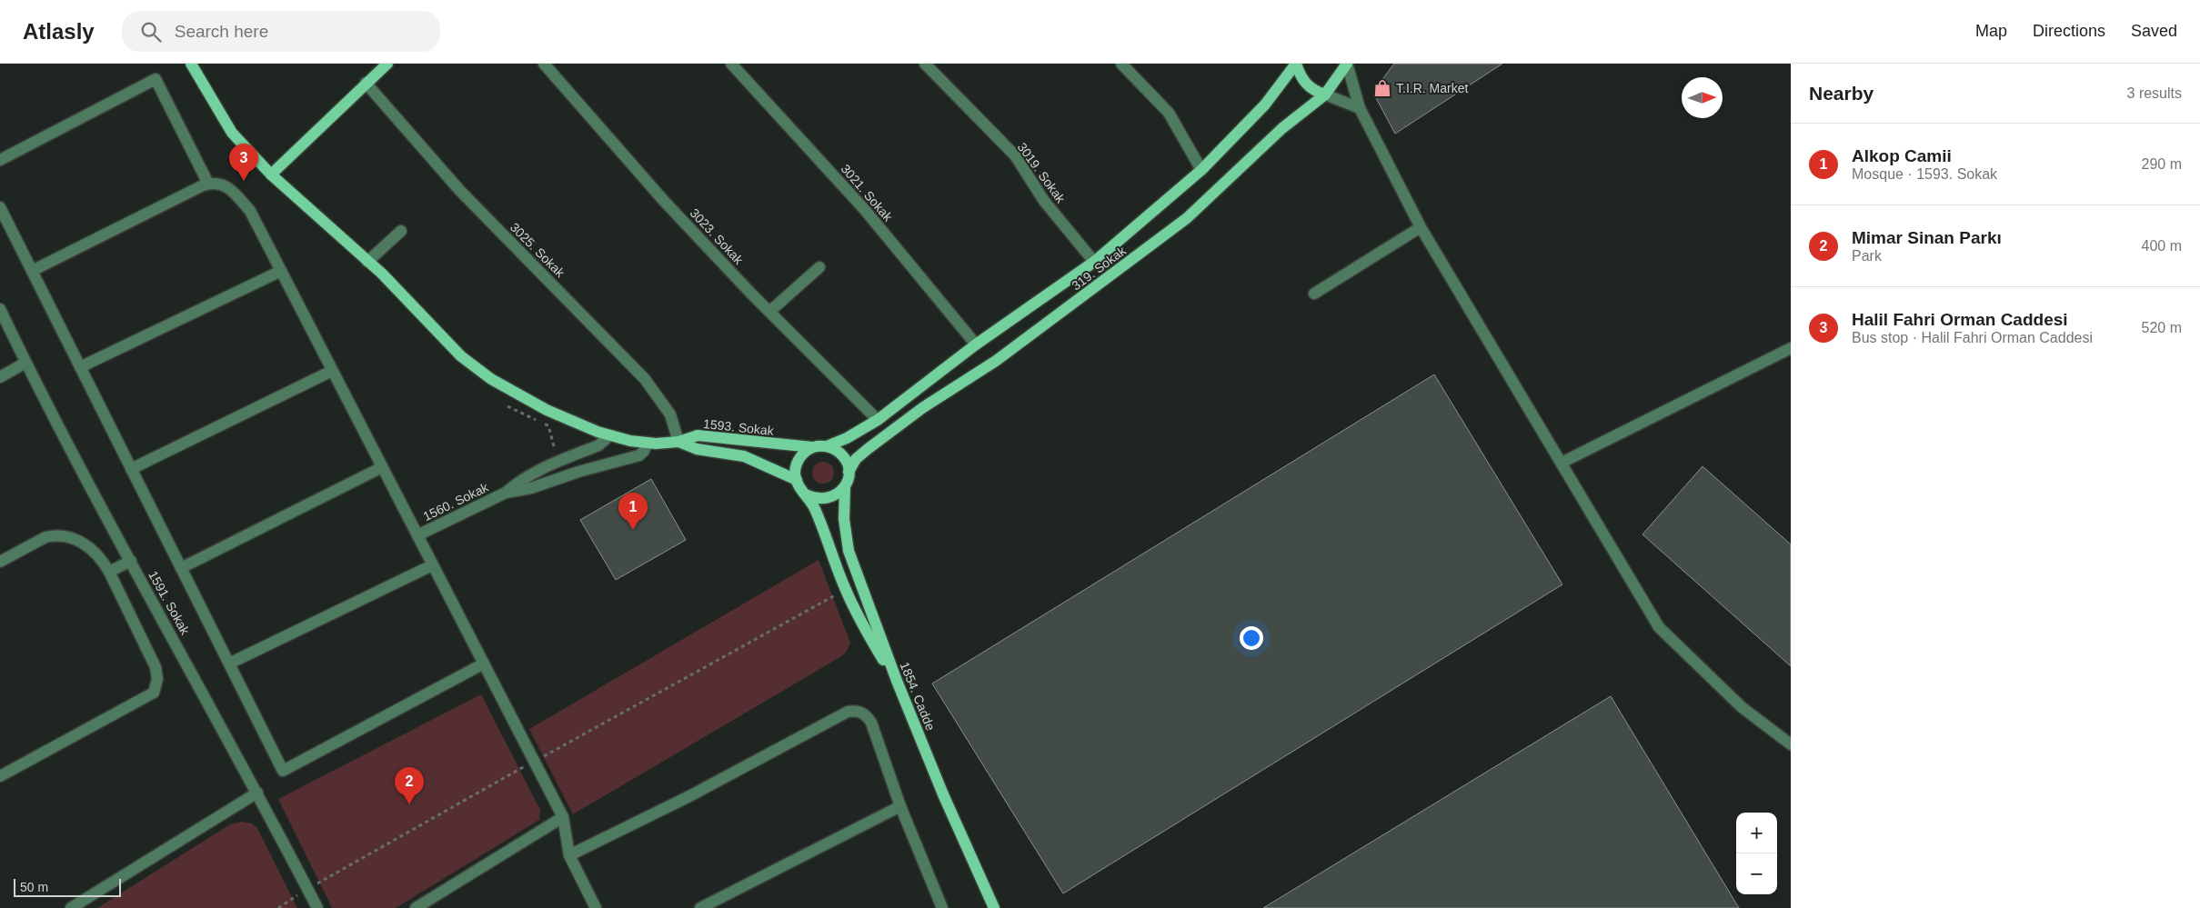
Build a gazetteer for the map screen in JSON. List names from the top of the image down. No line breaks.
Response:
{"streets":{"main road":["319. Sokak","1593. Sokak","1854. Cadde"],"street":["3019. Sokak","3021. Sokak","3023. Sokak","3025. Sokak","1560. Sokak","1591. Sokak"]},"crossings":[["3019. Sokak","319. Sokak"],["3021. Sokak","319. Sokak"],["3023. Sokak","319. Sokak"],["3025. Sokak","1593. Sokak"],["319. Sokak","1593. Sokak"],["319. Sokak","1854. Cadde"],["1593. Sokak","1854. Cadde"]],"places":{"shop":["T.I.R. Market"]},"scale_bar":"50 m","north":"right","page":{"header":"Atlasly","search":"Search here","nav":["Map","Directions","Saved"],"heading":["Nearby","3 results"],"list":[{"mark":"1","name":"Alkop Camii","note":"Mosque · 1593. Sokak","value":"290 m"},{"mark":"2","name":"Mimar Sinan Parkı","note":"Park","value":"400 m"},{"mark":"3","name":"Halil Fahri Orman Caddesi","note":"Bus stop · Halil Fahri Orman Caddesi","value":"520 m"}],"pins":["3","1","2"],"map_buttons":["+","−"],"scale":"50 m"}}
